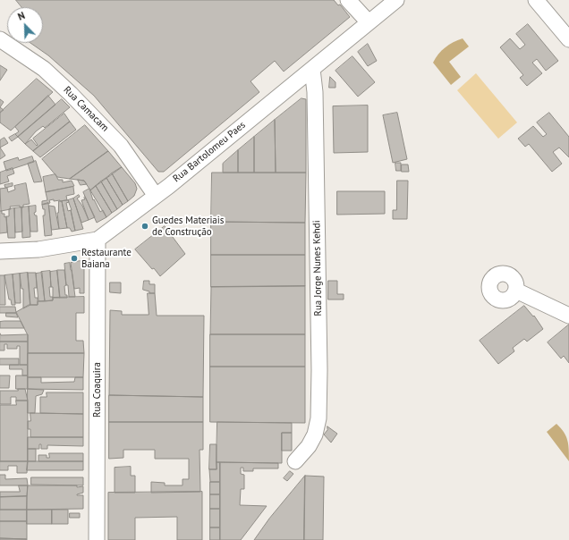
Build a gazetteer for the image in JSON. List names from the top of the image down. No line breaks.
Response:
{"streets":{"street":["Rua Camacam","Rua Bartolomeu Paes","Rua Jorge Nunes Kehdi","Rua Coaquira"]},"crossings":[["Rua Camacam","Rua Bartolomeu Paes"],["Rua Bartolomeu Paes","Rua Jorge Nunes Kehdi"],["Rua Bartolomeu Paes","Rua Coaquira"]],"places":["Guedes Materiais de Construção","Restaurante Baiana"],"north":"top left"}
